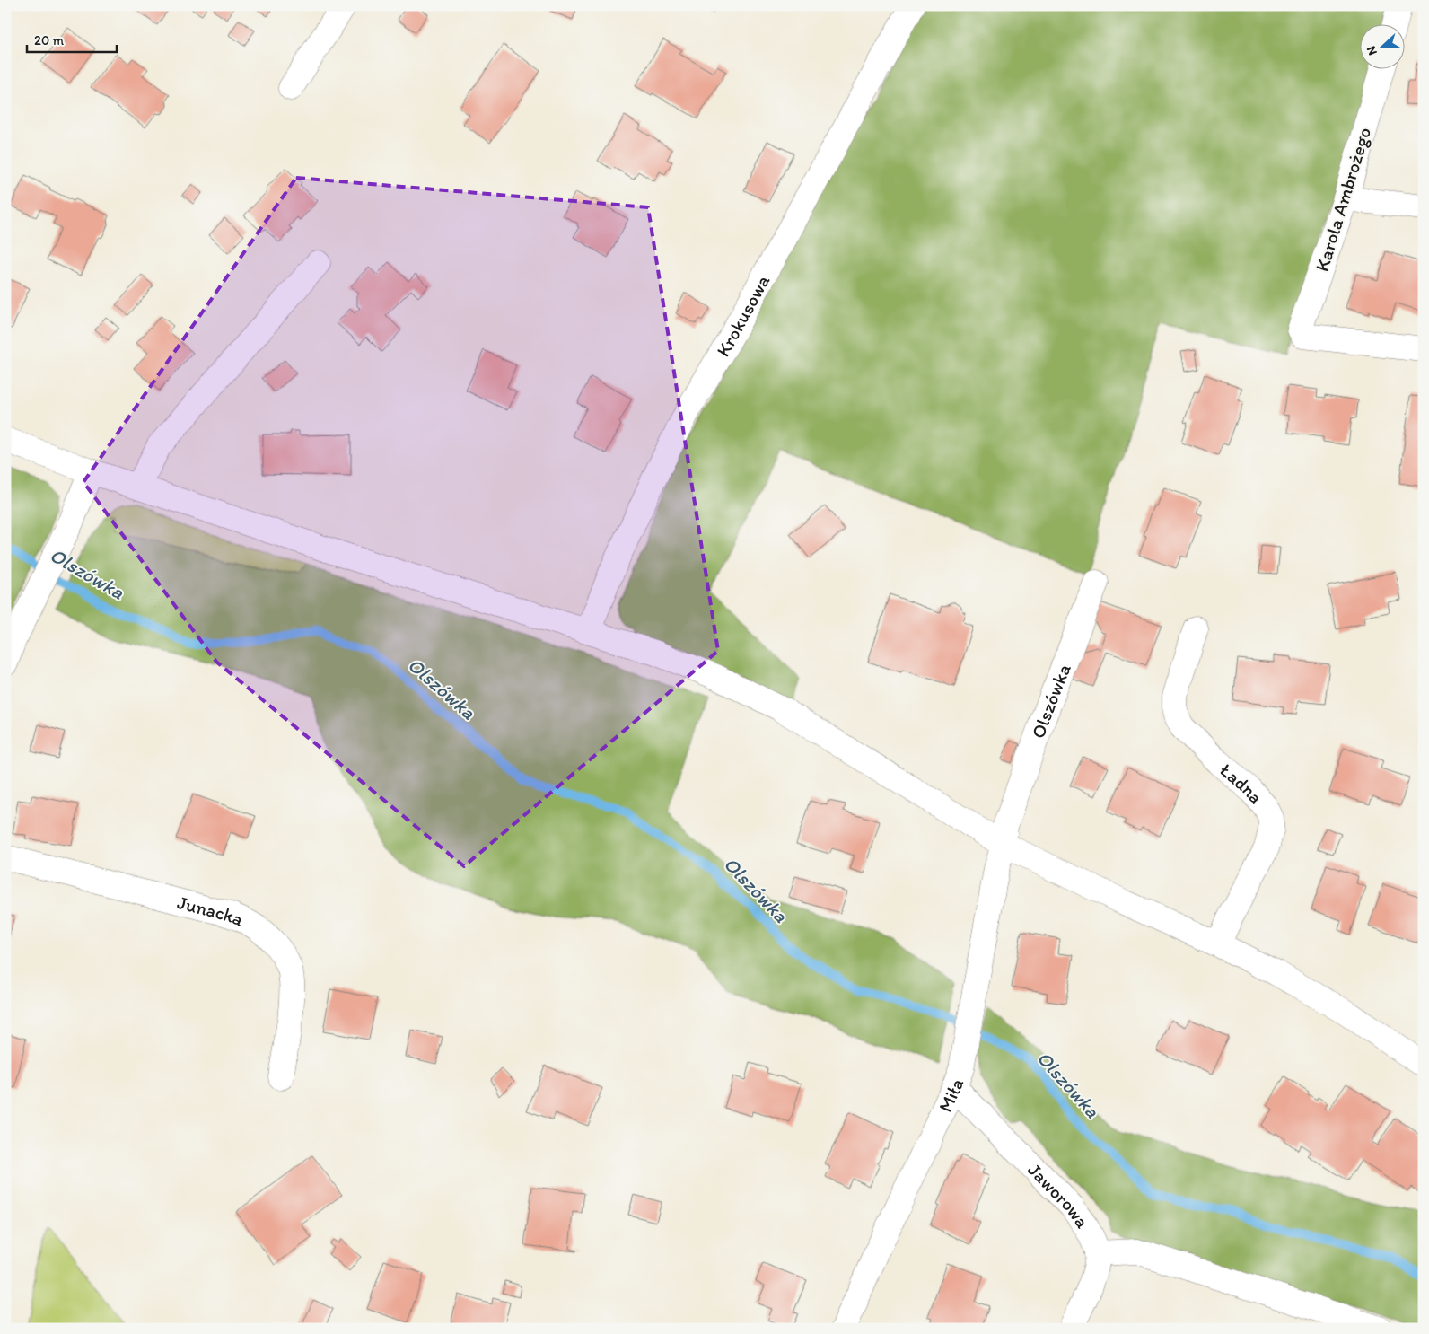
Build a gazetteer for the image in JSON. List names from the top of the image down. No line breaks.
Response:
{"streets":{"street":["Karola Ambrożego","Krokusowa","Olszówka","Ładna","Junacka","Miła","Jaworowa"]},"crossings":[["Olszówka","Miła"],["Miła","Jaworowa"]],"water":["Olszówka"],"scale_bar":"20 m","north":"left"}
